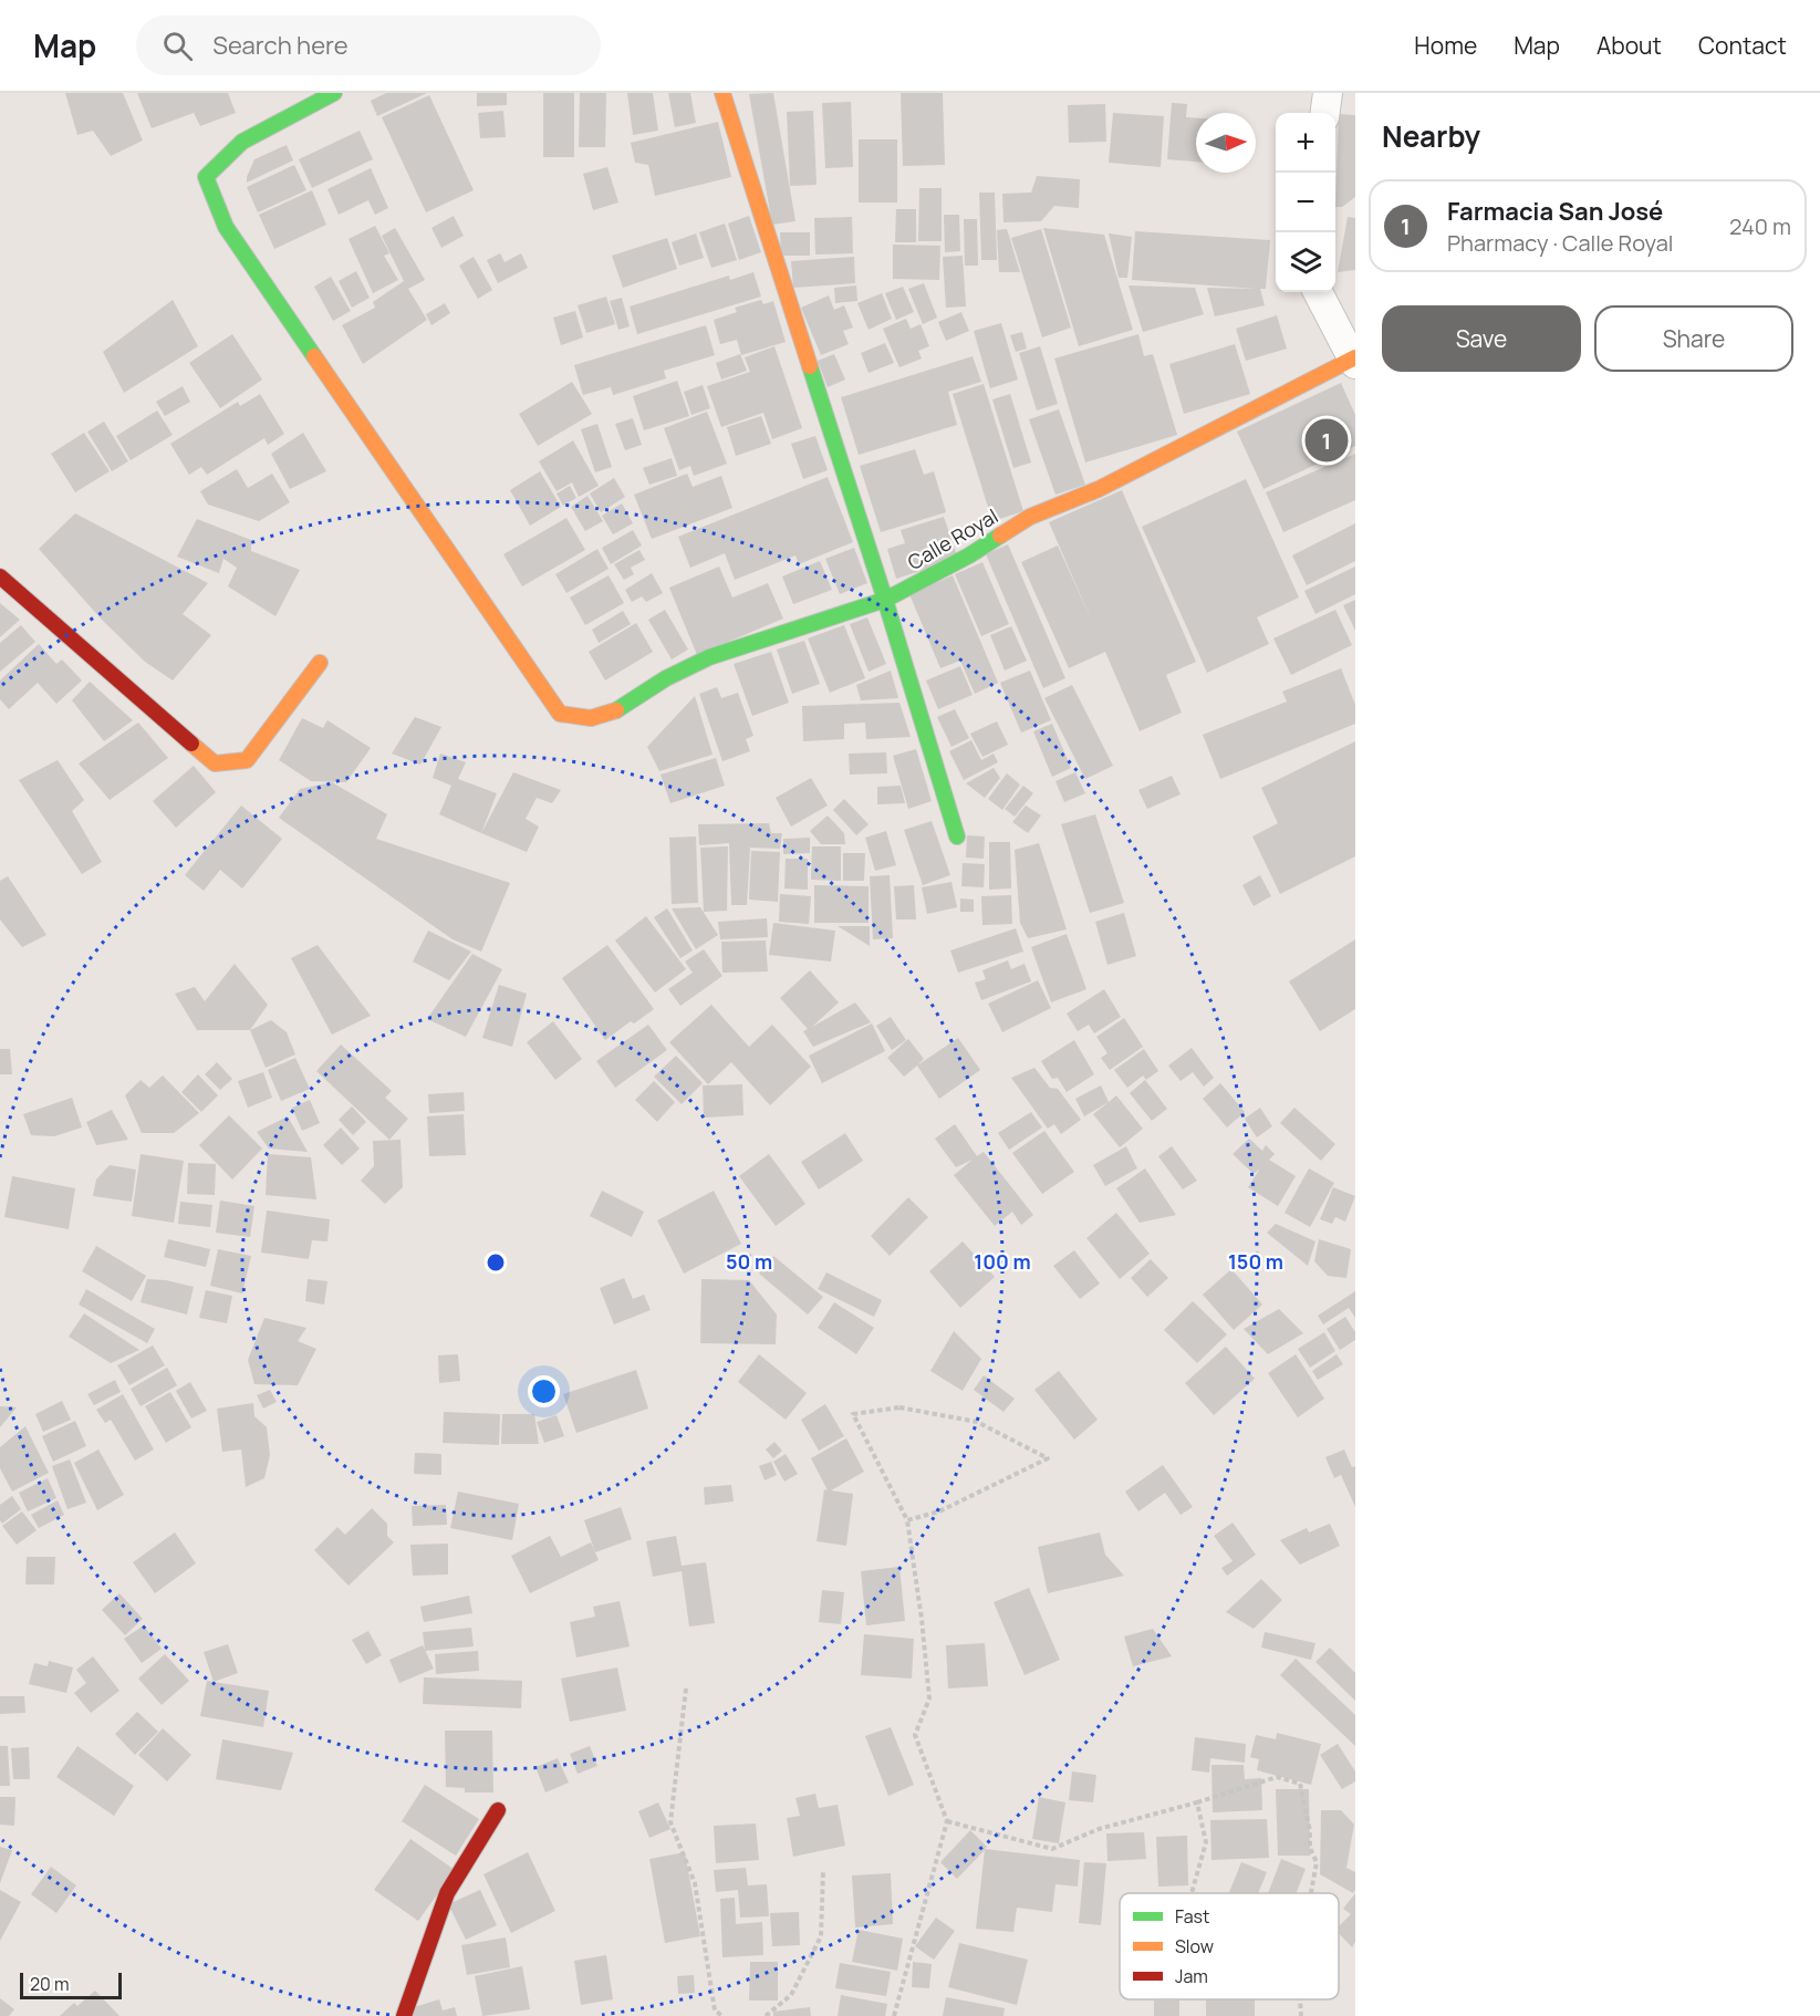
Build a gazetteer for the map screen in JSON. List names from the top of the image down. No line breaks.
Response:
{"streets":{"street":["Calle Royal"]},"legend":["Fast","Slow","Jam"],"scale_bar":"20 m","north":"right","page":{"header":"Map","search":"Search here","nav":["Home","Map","About","Contact"],"heading":"Nearby","map_buttons":["+","−"],"list":[{"mark":"1","name":"Farmacia San José","note":"Pharmacy · Calle Royal","value":"240 m"}],"buttons":["Save","Share"],"pins":"1","scale":"20 m"},"rings":["50 m","100 m","150 m"]}
